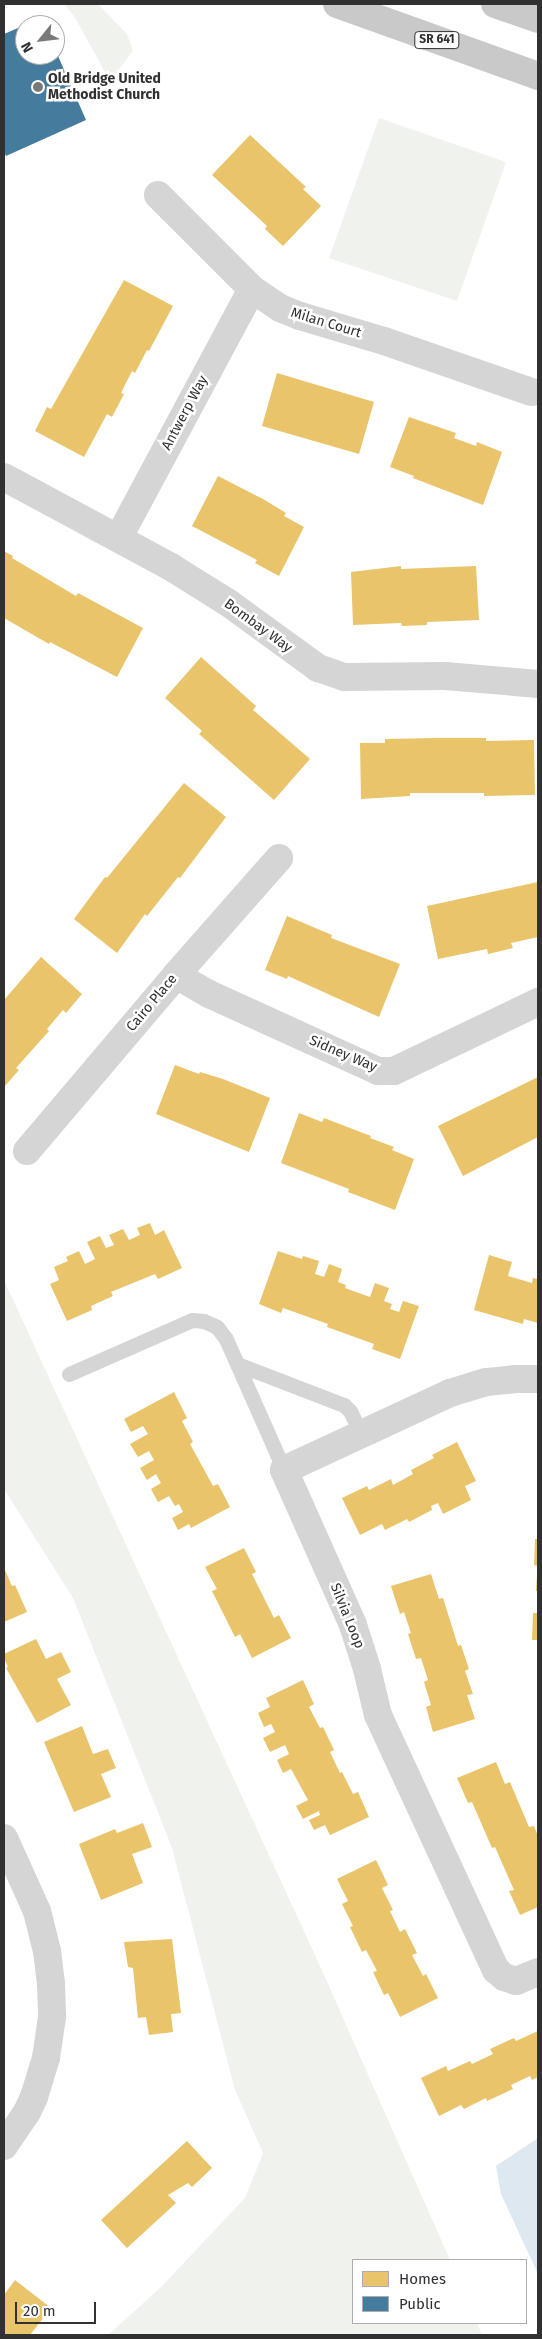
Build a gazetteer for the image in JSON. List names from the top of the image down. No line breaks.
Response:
{"streets":{"main road":["SR 641"],"street":["Milan Court","Antwerp Way","Bombay Way","Cairo Place","Sidney Way","Silvia Loop"]},"crossings":[["Milan Court","Antwerp Way"],["Antwerp Way","Bombay Way"],["Cairo Place","Sidney Way"]],"places":["Old Bridge United Methodist Church"],"legend":["Homes","Public"],"scale_bar":"20 m","north":"bottom left"}
